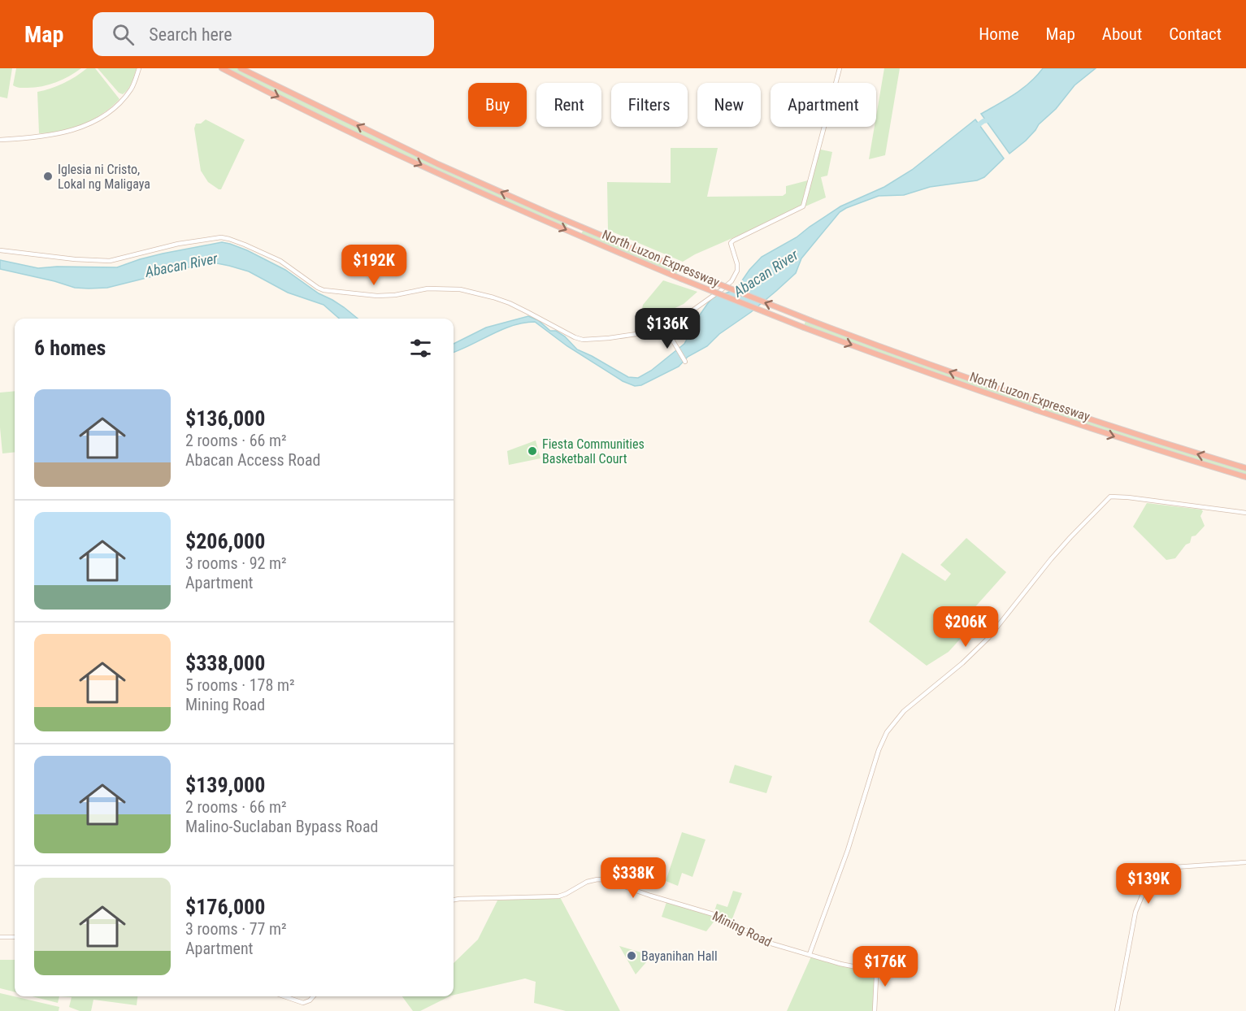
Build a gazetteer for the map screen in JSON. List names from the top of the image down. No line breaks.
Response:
{"streets":{"highway":["North Luzon Expressway"],"street":["Mining Road"]},"water":["Abacan River"],"places":["Iglesia ni Cristo, Lokal ng Maligaya","Fiesta Communities Basketball Court","Bayanihan Hall"],"page":{"header":"Map","search":"Search here","nav":["Home","Map","About","Contact"],"chip":["Buy","Rent","Filters","New","Apartment"],"price":["$192K","$136K","$206K","$338K","$139K","$176K"],"heading":"6 homes","list":[{"name":"$136,000","note":"2 rooms · 66 m² · Abacan Access Road"},{"name":"$206,000","note":"3 rooms · 92 m² · Apartment"},{"name":"$338,000","note":"5 rooms · 178 m² · Mining Road"},{"name":"$139,000","note":"2 rooms · 66 m² · Malino-Suclaban Bypass Road"},{"name":"$176,000","note":"3 rooms · 77 m² · Apartment"}]}}
